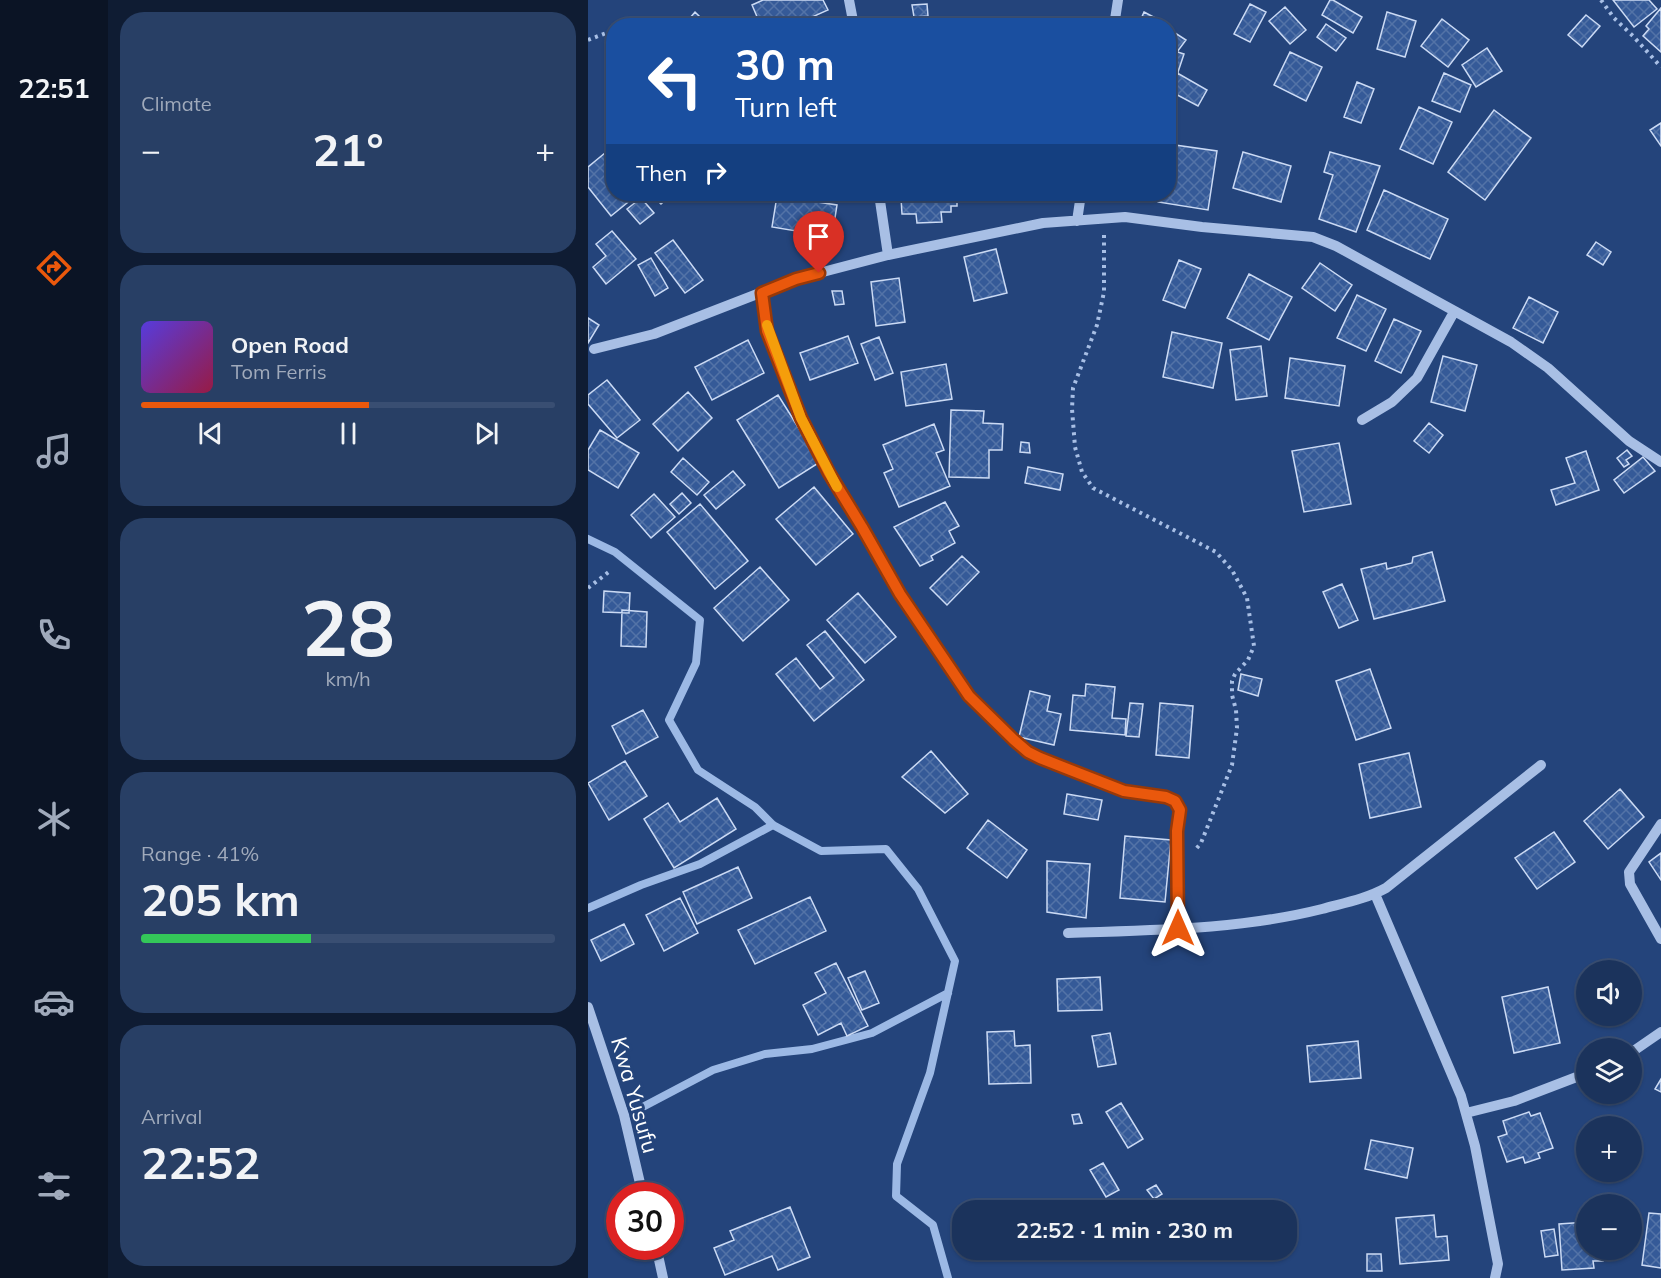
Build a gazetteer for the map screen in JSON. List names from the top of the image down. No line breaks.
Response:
{"streets":{"street":["Kwa Yusufu"]},"page":{"tabs":"22:51","tile":["Climate",["28","km/h"],["Range · 41%","205 km"],["Arrival","22:52"]],"turn":["30 m","Turn left"],"heat":["−","21°","+"],"then":"Then","song":["Open Road","Tom Ferris"],"map_buttons":["+","−"],"limit":"30","trip":"22:52 · 1 min · 230 m"}}
